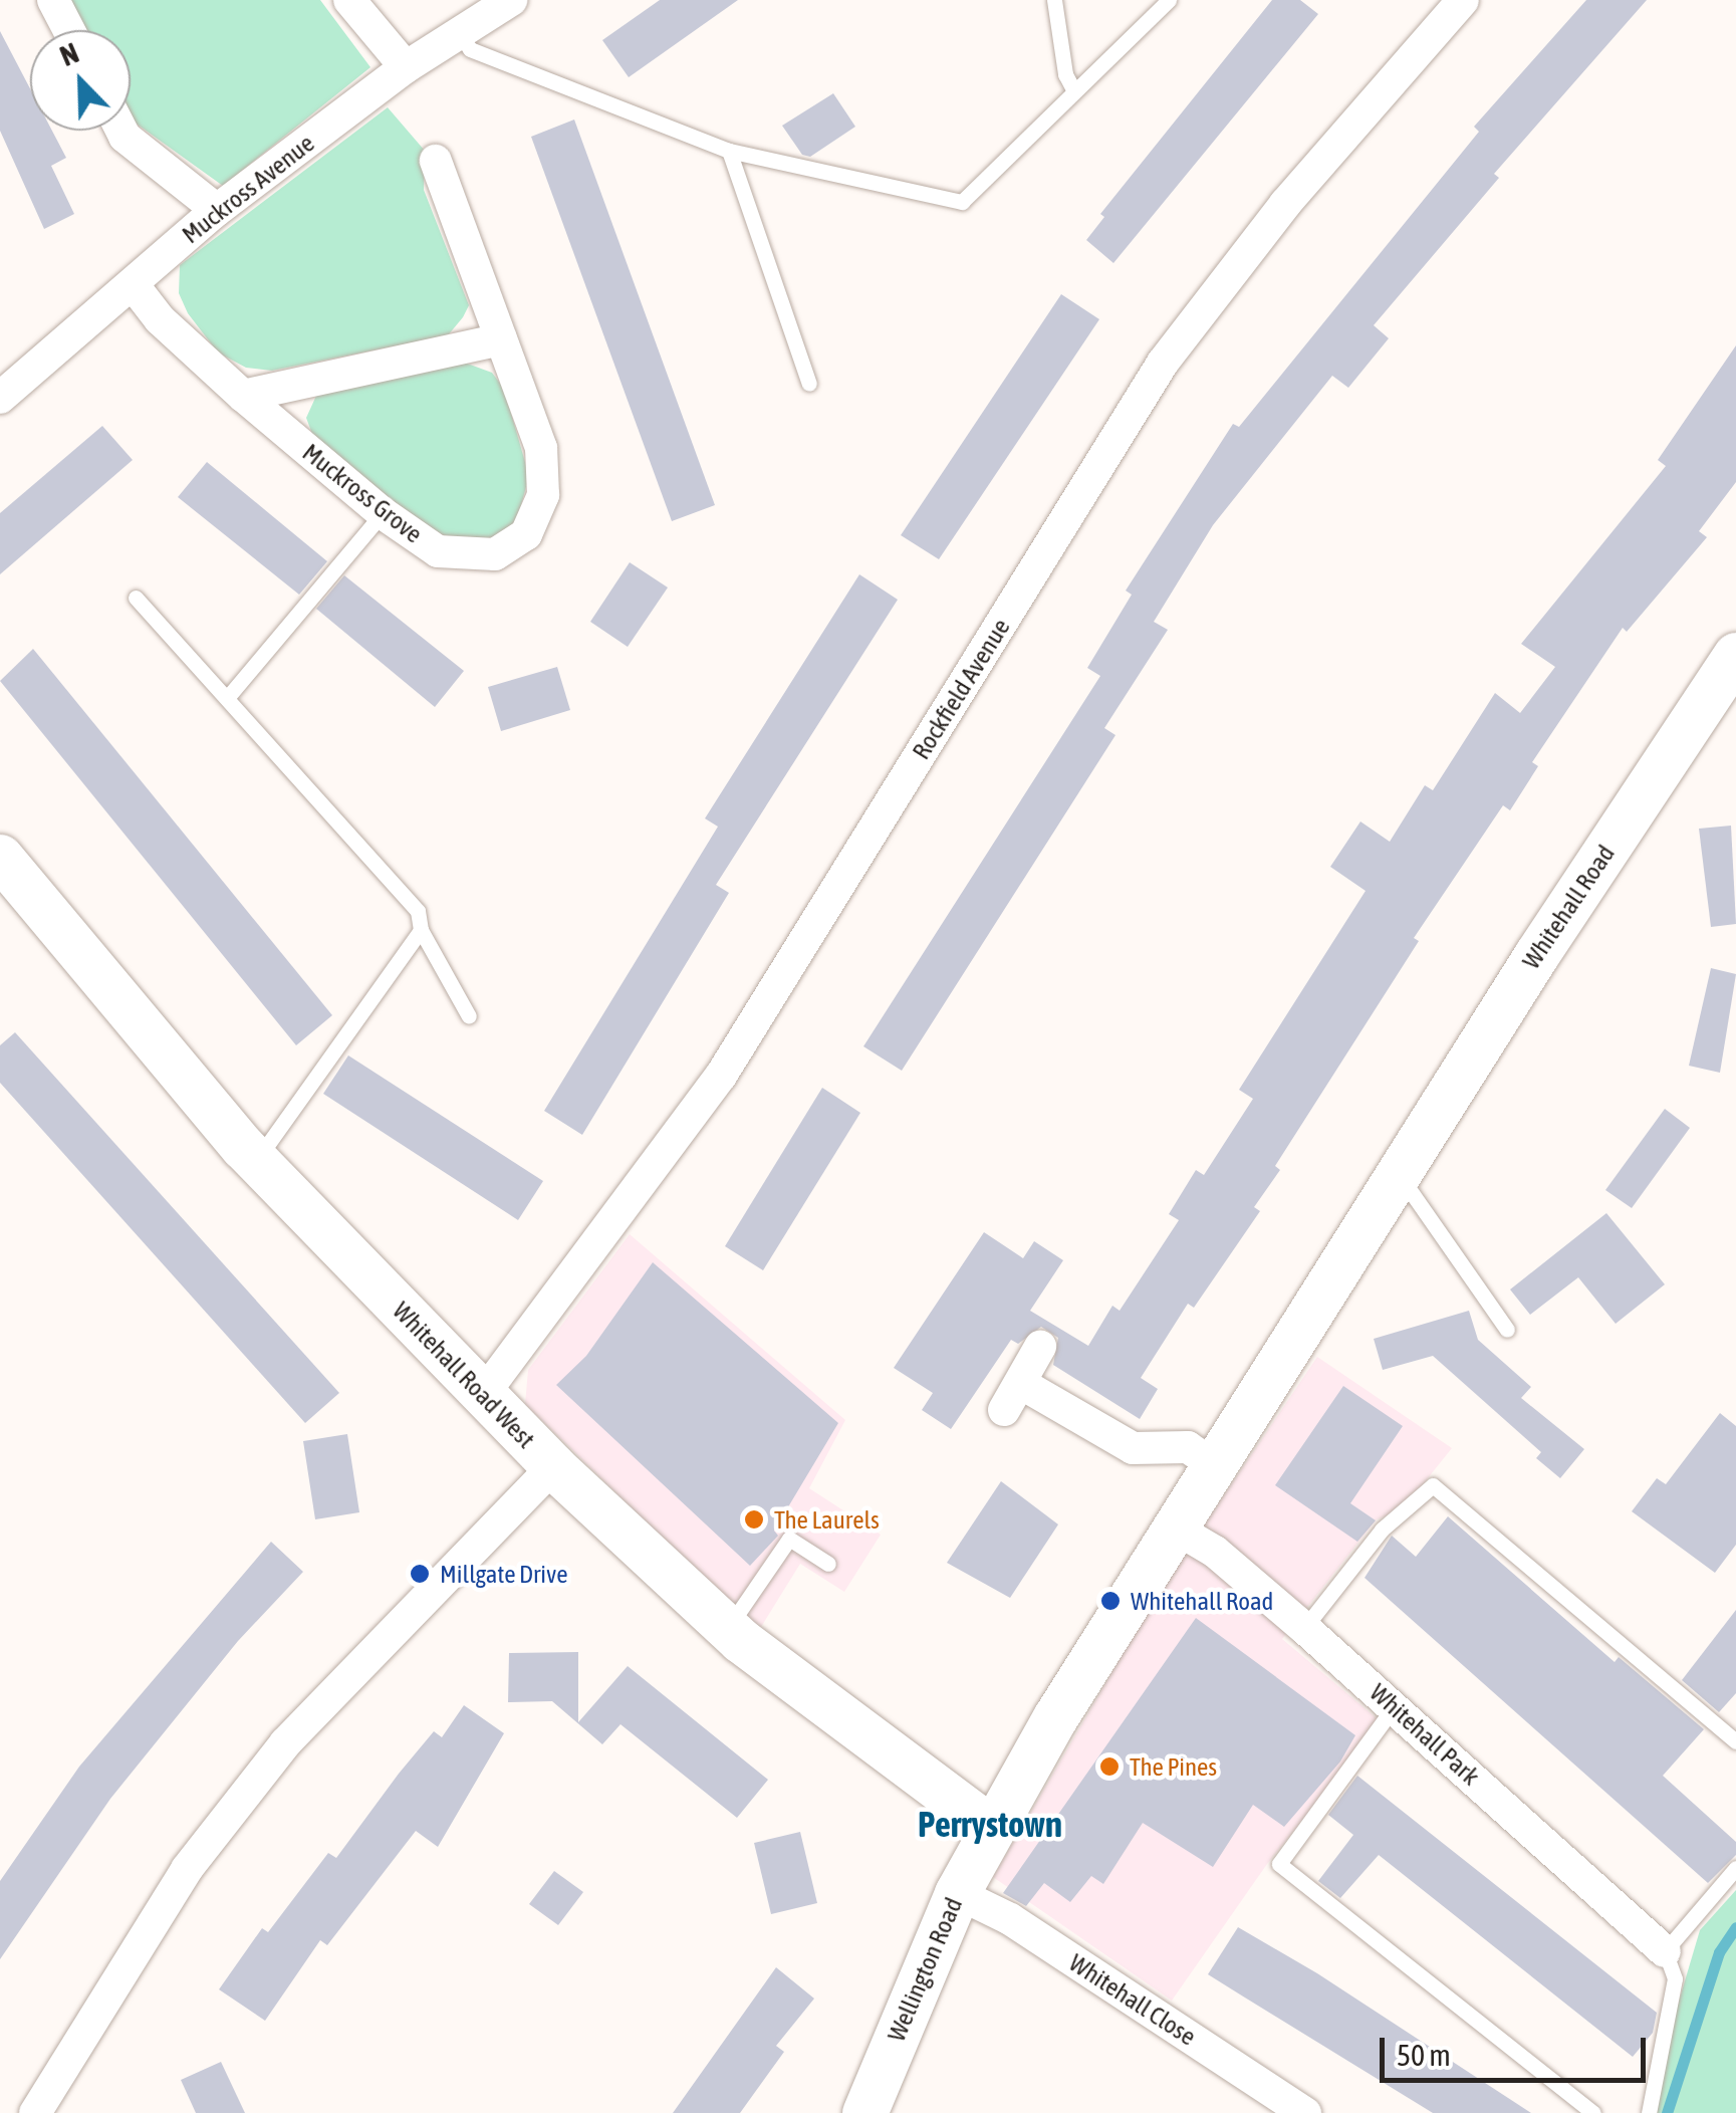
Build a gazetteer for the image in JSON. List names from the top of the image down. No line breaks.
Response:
{"streets":{"street":["Muckross Avenue","Muckross Grove","Rockfield Avenue","Whitehall Road","Whitehall Road West","Whitehall Park","Wellington Road","Whitehall Close"]},"crossings":[["Muckross Avenue","Muckross Grove"],["Rockfield Avenue","Whitehall Road West"],["Whitehall Road","Whitehall Road West"],["Whitehall Road","Whitehall Park"],["Whitehall Road","Wellington Road"],["Whitehall Road West","Wellington Road"],["Wellington Road","Whitehall Close"]],"districts":["Perrystown"],"places":["The Laurels","Millgate Drive","Whitehall Road","The Pines"],"scale_bar":"50 m","north":"top left"}
